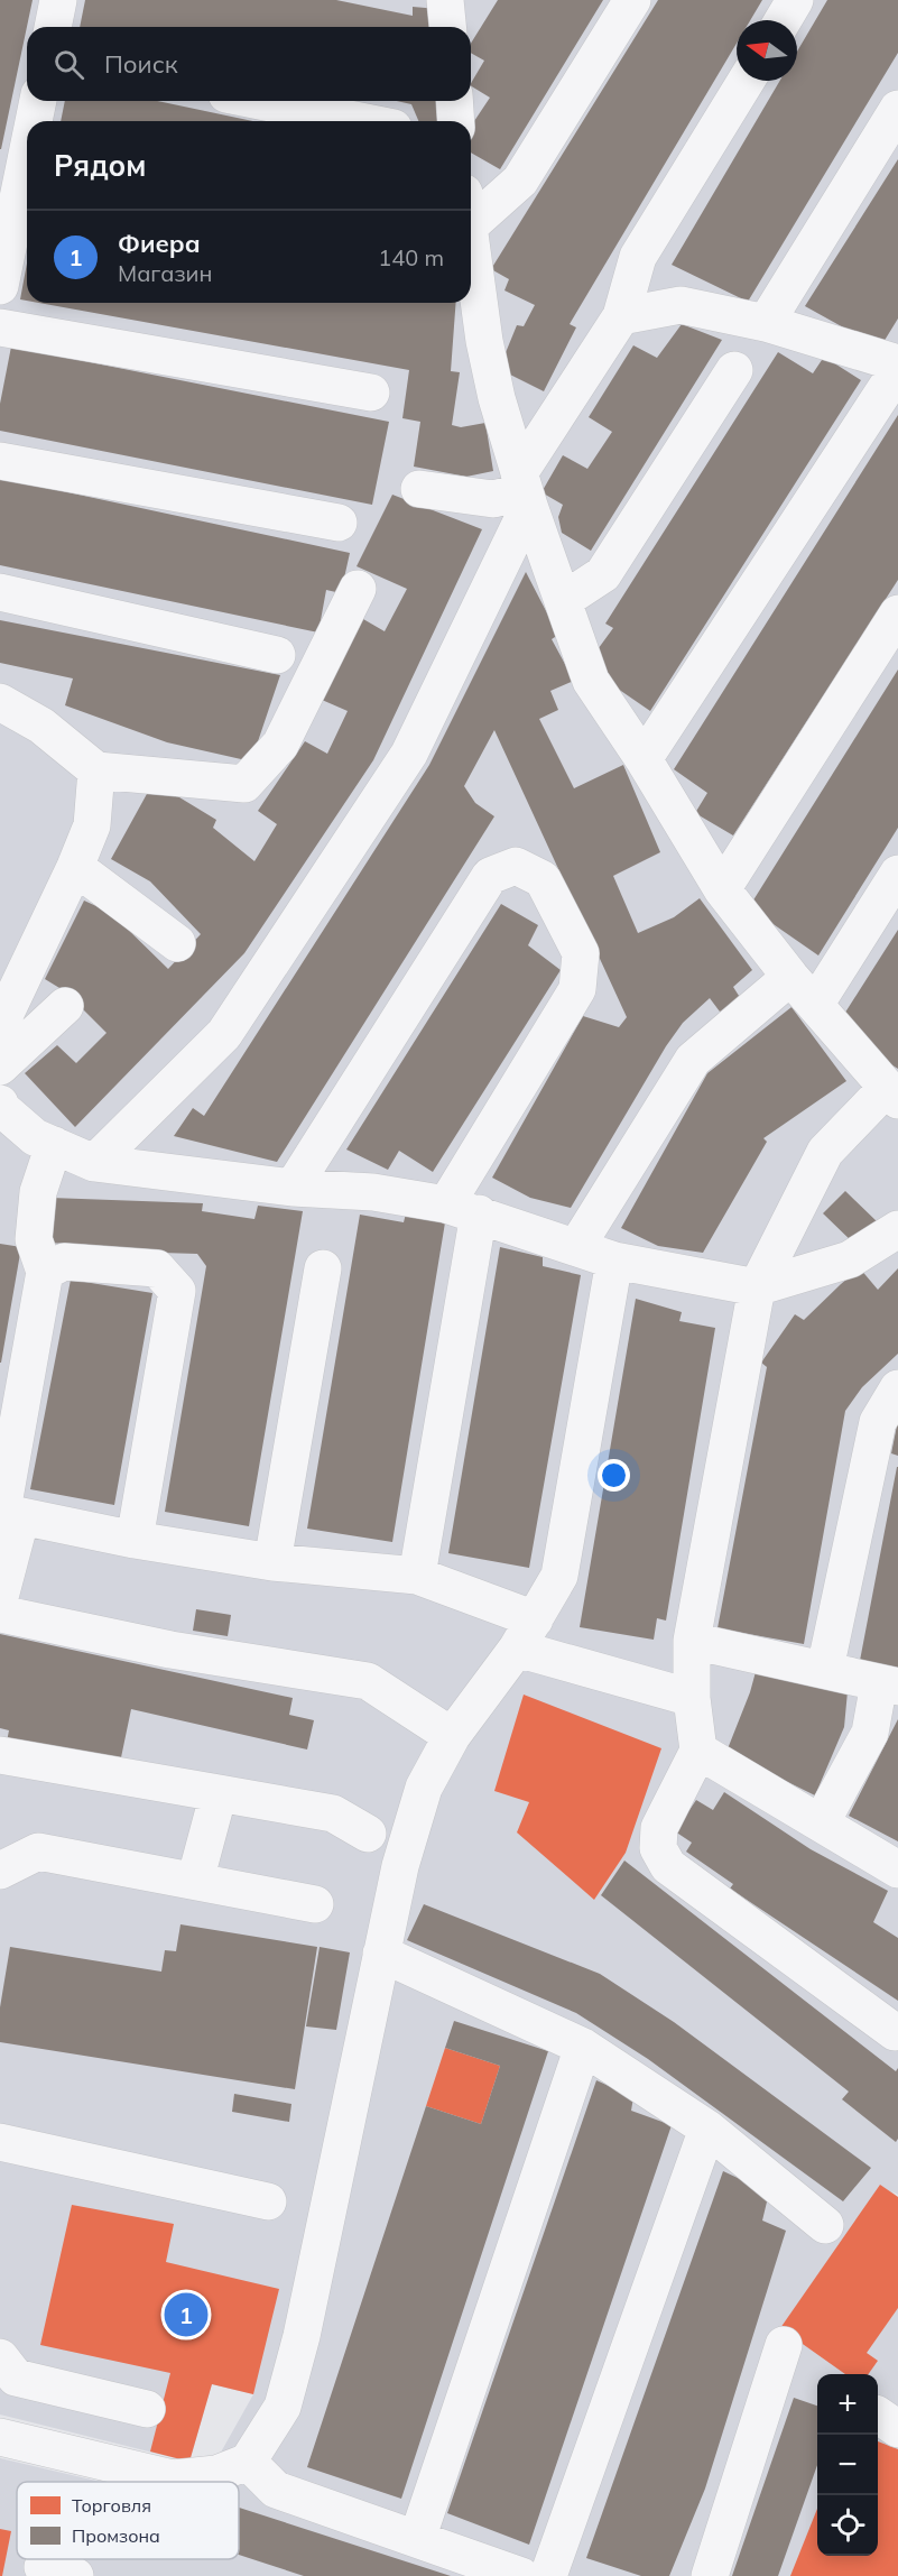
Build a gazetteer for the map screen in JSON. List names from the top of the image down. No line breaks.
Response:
{"legend":["Торговля","Промзона"],"north":"left","page":{"search":"Поиск","heading":"Рядом","list":[{"mark":"1","name":"Фиера","note":"Магазин","value":"140 m"}],"pins":"1","map_buttons":["+","−"]}}
